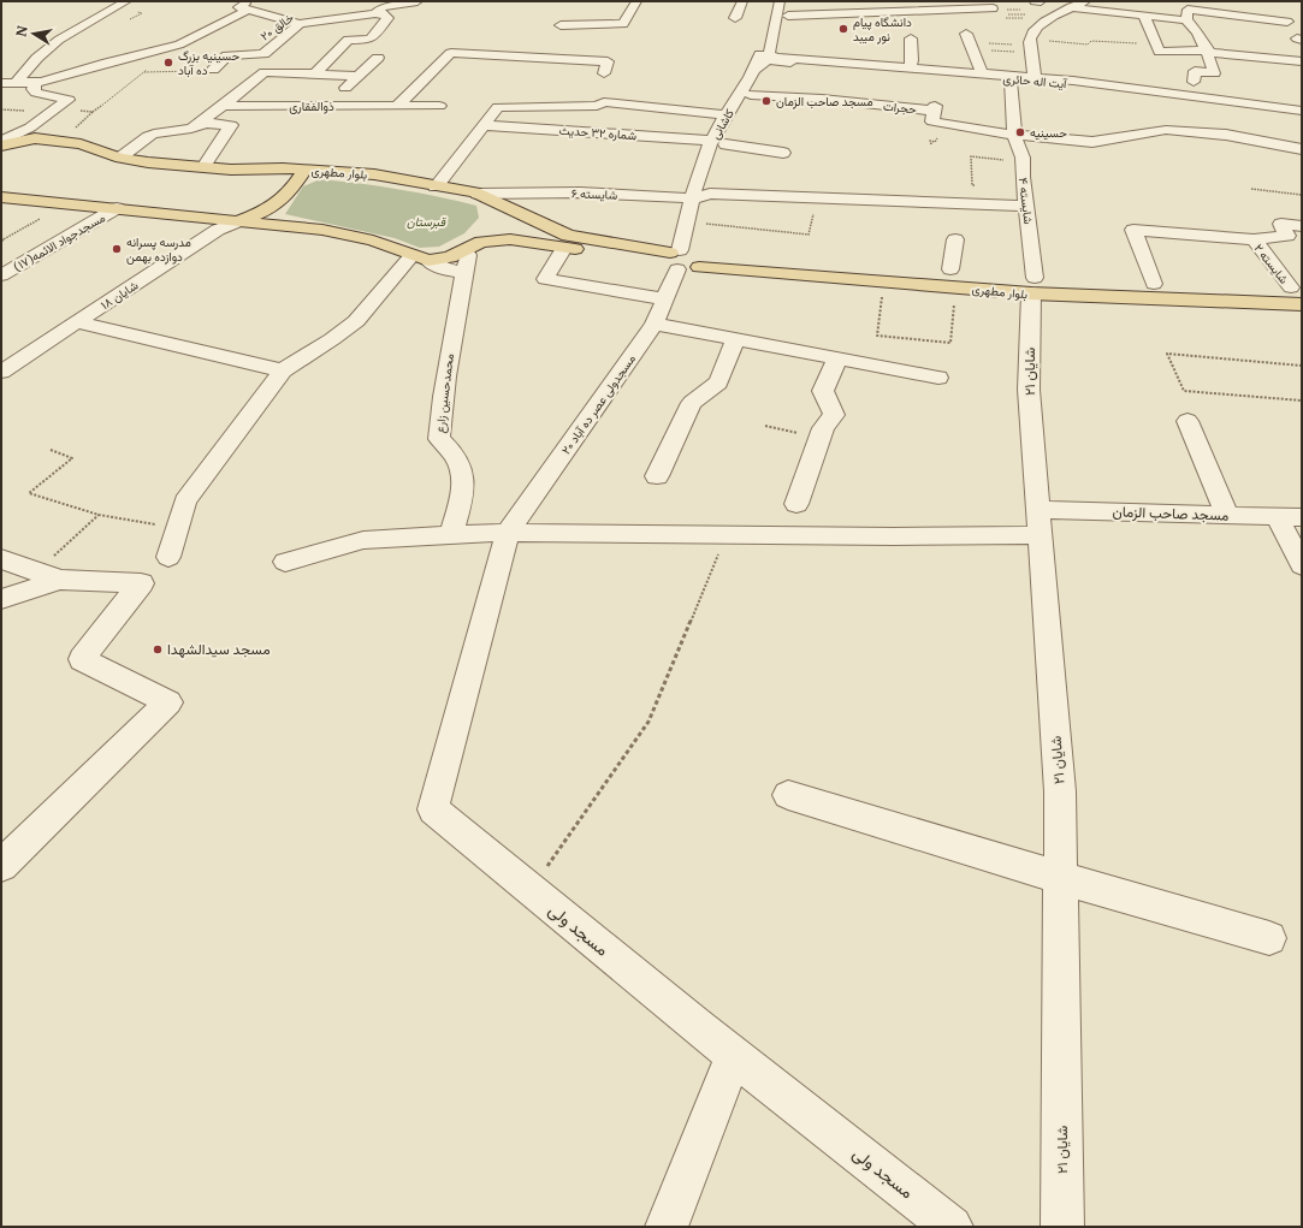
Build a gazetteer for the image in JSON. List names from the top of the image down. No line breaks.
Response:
{"streets":{"main road":["بلوار مطهری"],"street":["خالق ۲۰","آیت اله حائری","ذوالفقاری","حجرات","کاشانی","شماره ۳۲ حدیث","شایسته ۶","شایسته ۴","مسجدجواد الائمه(۱۷)","شایسته ۲","شایان ۱۸","شایان ۲۱","محمدحسین زارع","مسجدولی عصر ده آباد ۲۰","مسجد صاحب الزمان","مسجد ولی"]},"crossings":[["آیت اله حائری","کاشانی"],["آیت اله حائری","شایسته ۴"],["حجرات","کاشانی"],["حجرات","شایسته ۴"],["کاشانی","شماره ۳۲ حدیث"],["کاشانی","بلوار مطهری"],["کاشانی","شایسته ۶"],["کاشانی","مسجدولی عصر ده آباد ۲۰"],["بلوار مطهری","شایسته ۶"],["بلوار مطهری","شایسته ۴"],["بلوار مطهری","شایسته ۲"],["بلوار مطهری","شایان ۲۱"],["بلوار مطهری","مسجدولی عصر ده آباد ۲۰"],["شایسته ۶","شایسته ۴"],["شایسته ۴","شایان ۲۱"],["شایان ۲۱","مسجد صاحب الزمان"],["محمدحسین زارع","مسجد صاحب الزمان"],["مسجدولی عصر ده آباد ۲۰","مسجد صاحب الزمان"],["مسجدولی عصر ده آباد ۲۰","مسجد ولی"],["مسجد صاحب الزمان","مسجد ولی"]],"parks":["قبرستان"],"places":["دانشگاه پیام نور میبد","حسینیه بزرگ ده آباد","مسجد صاحب الزمان","حسینیه","مدرسه پسرانه دوازده بهمن","مسجد سیدالشهدا"],"north":"left"}
